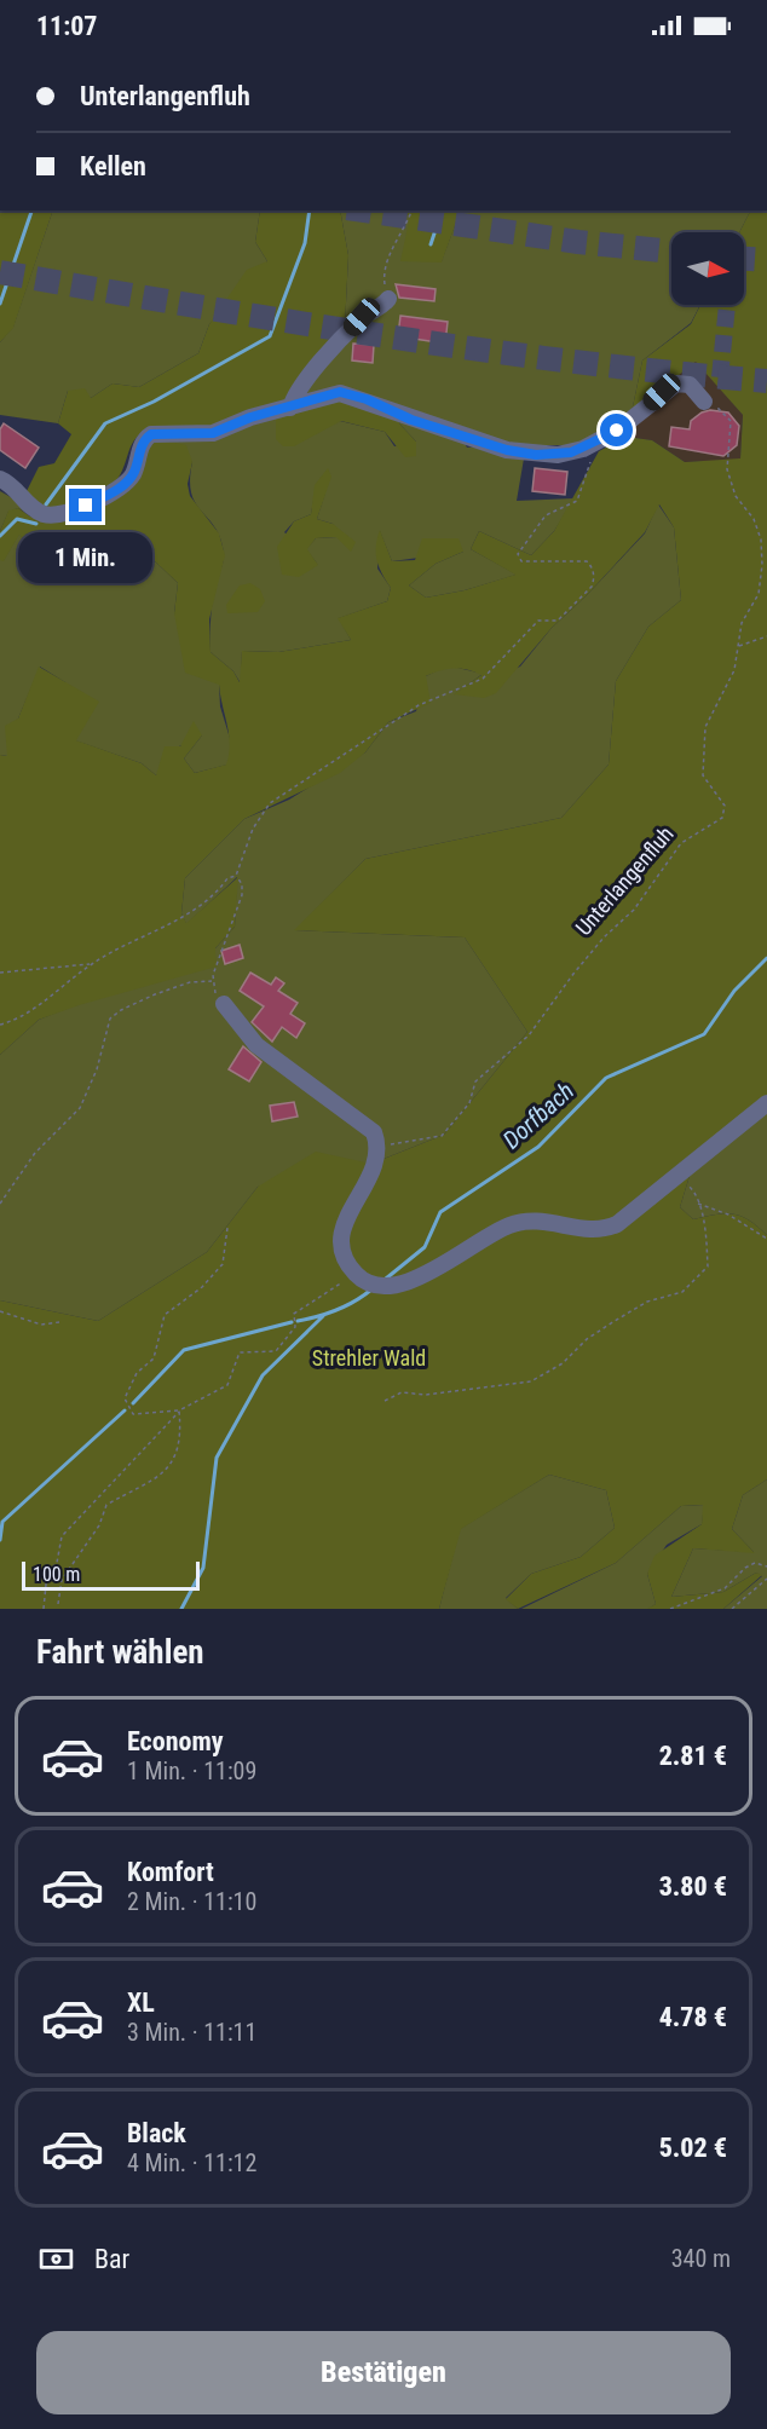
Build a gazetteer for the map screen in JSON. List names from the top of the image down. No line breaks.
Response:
{"streets":{"path":["Unterlangenfluh"]},"water":["Dorfbach"],"parks":["Strehler Wald"],"scale_bar":"100 m","north":"right","page":{"status":"11:07","banner":["Unterlangenfluh","Kellen"],"bubble":"1 Min.","scale":"100 m","heading":"Fahrt wählen","list":[{"name":"Economy","note":"1 Min. · 11:09","value":"2.81 €"},{"name":"Komfort","note":"2 Min. · 11:10","value":"3.80 €"},{"name":"XL","note":"3 Min. · 11:11","value":"4.78 €"},{"name":"Black","note":"4 Min. · 11:12","value":"5.02 €"}],"pay":["Bar","340 m"],"buttons":"Bestätigen"}}
